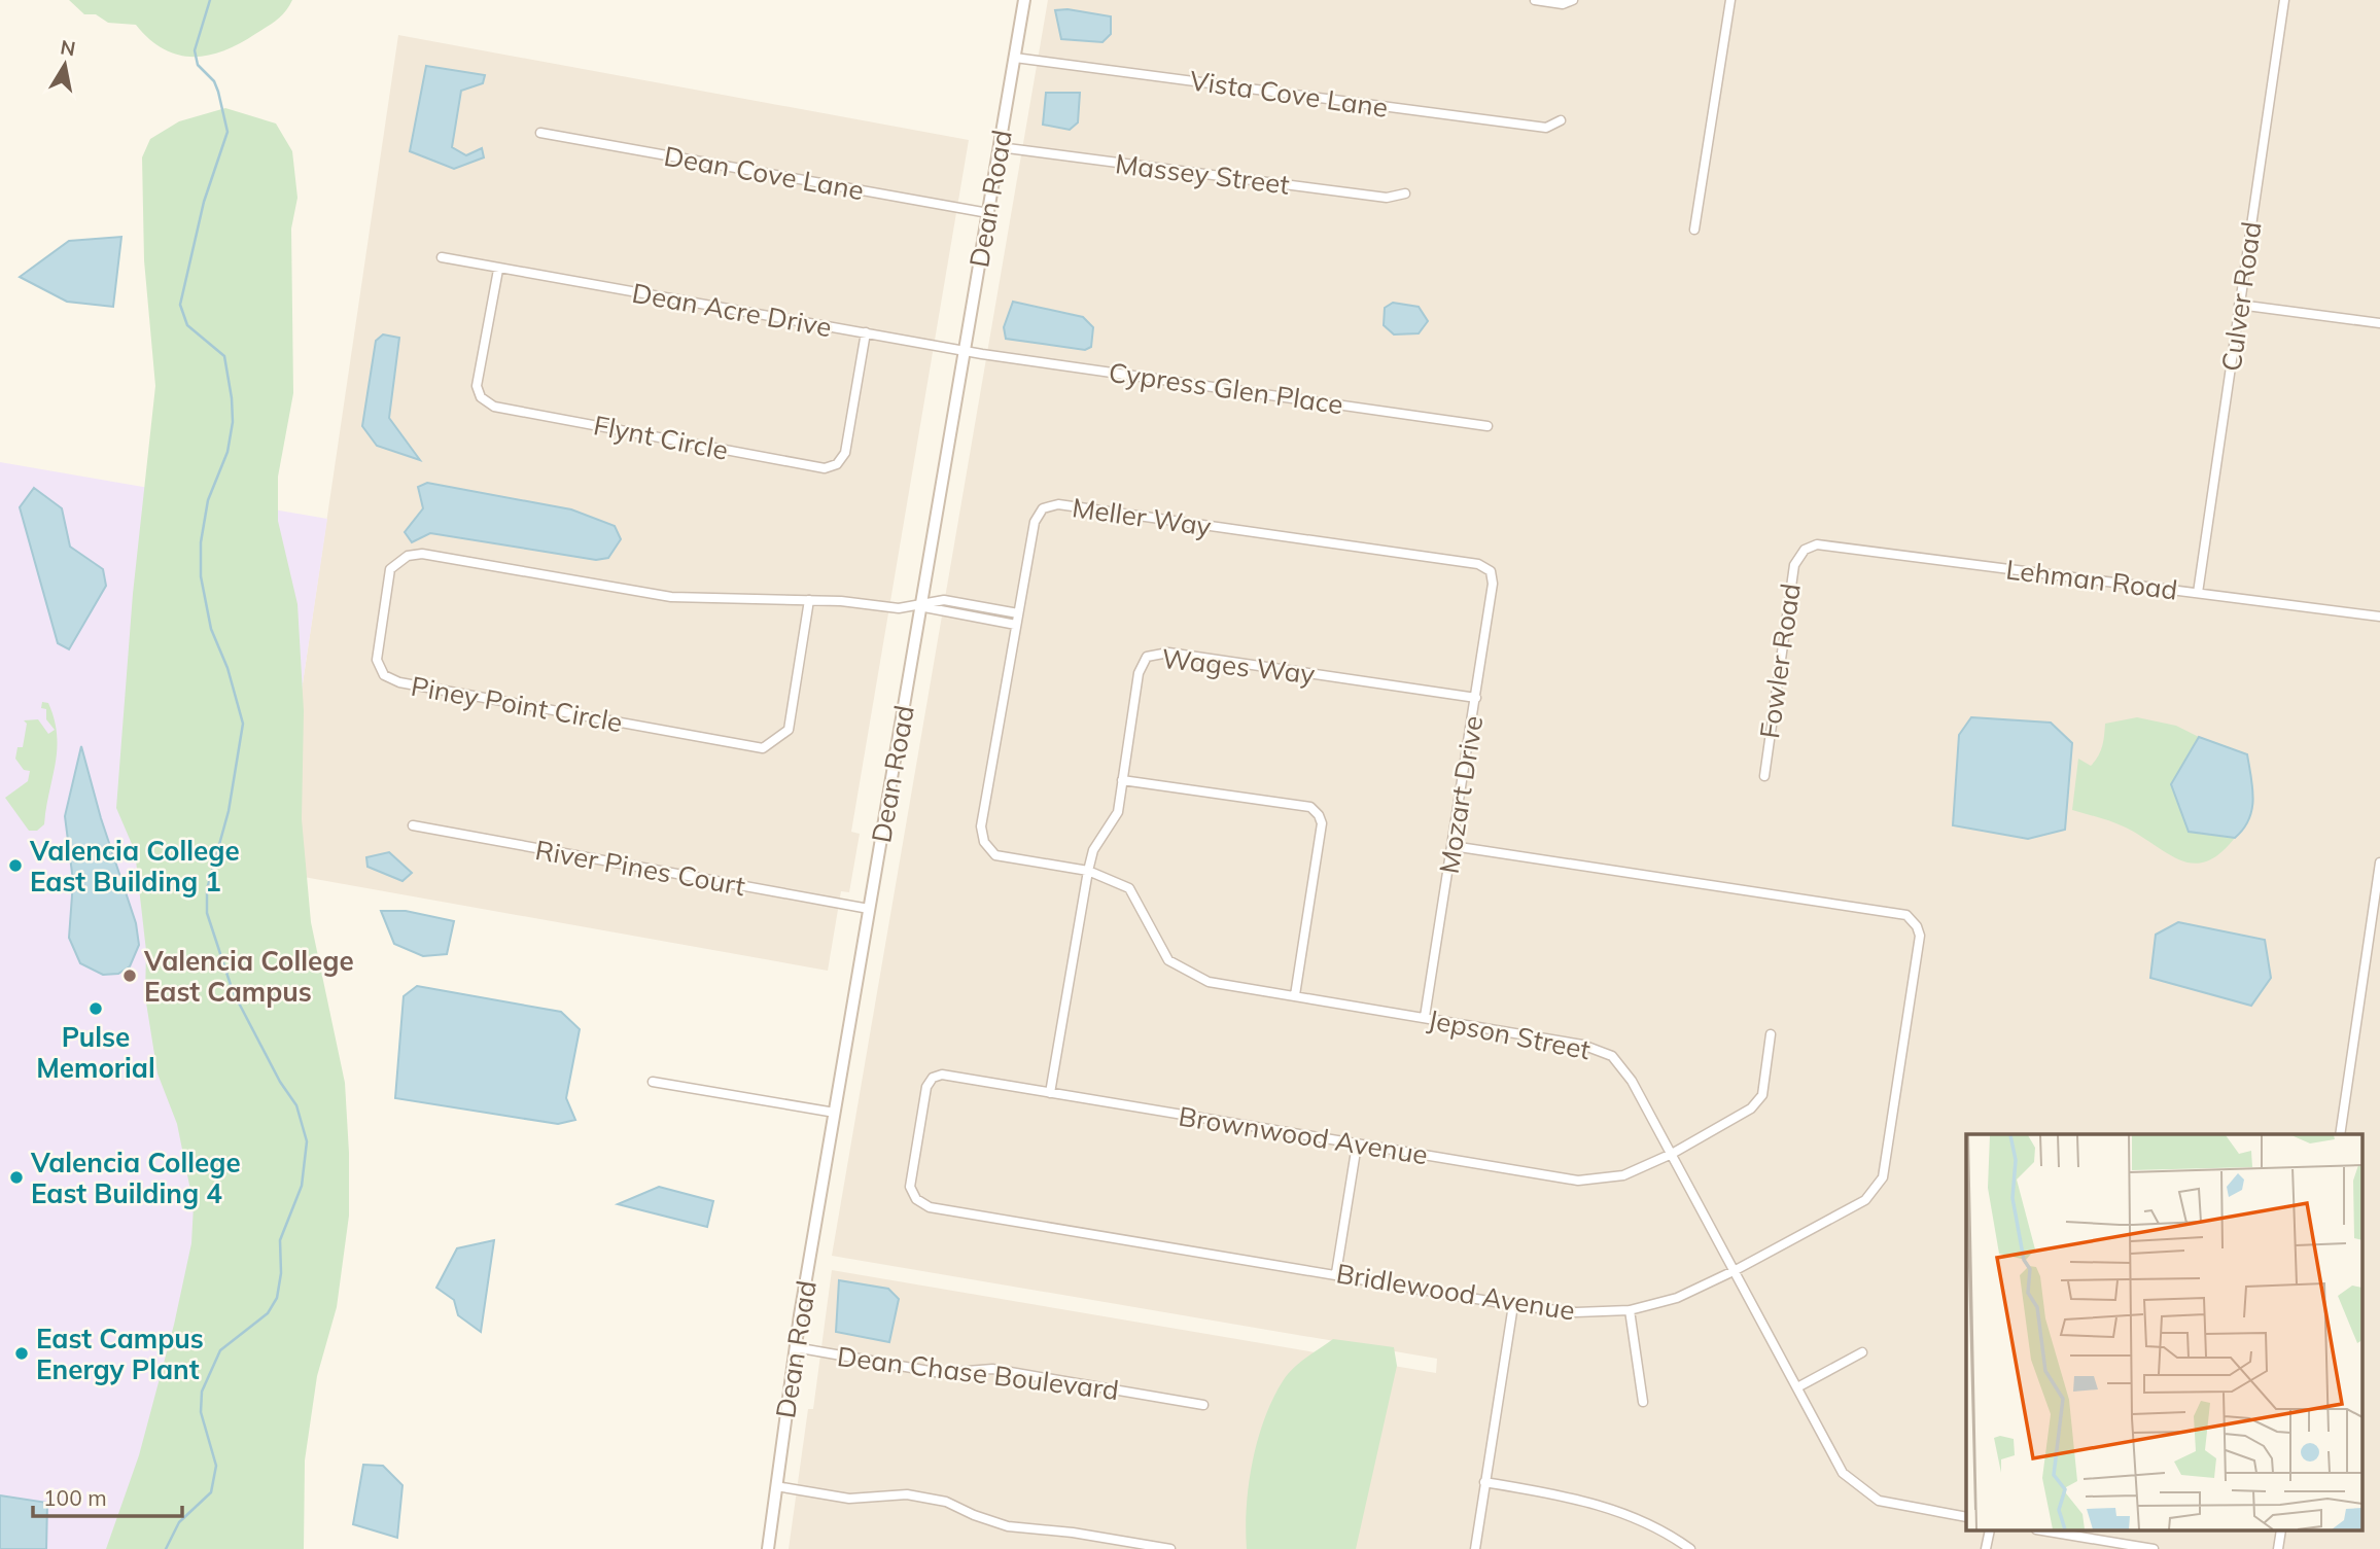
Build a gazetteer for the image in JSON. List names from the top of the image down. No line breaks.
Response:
{"streets":{"main road":["Dean Road"],"street":["Vista Cove Lane","Dean Cove Lane","Massey Street","Culver Road","Dean Acre Drive","Cypress Glen Place","Flynt Circle","Meller Way","Lehman Road","Fowler Road","Wages Way","Piney Point Circle","Mozart Drive","River Pines Court","Jepson Street","Brownwood Avenue","Bridlewood Avenue","Dean Chase Boulevard"]},"crossings":[["Vista Cove Lane","Dean Road"],["Dean Cove Lane","Dean Road"],["Massey Street","Dean Road"],["Dean Road","Dean Acre Drive"],["Dean Road","Cypress Glen Place"],["Dean Road","Piney Point Circle"],["Dean Road","River Pines Court"],["Dean Road","Dean Chase Boulevard"],["Culver Road","Lehman Road"],["Dean Acre Drive","Cypress Glen Place"],["Dean Acre Drive","Flynt Circle"],["Meller Way","Mozart Drive"],["Meller Way","Jepson Street"],["Lehman Road","Fowler Road"],["Wages Way","Mozart Drive"],["Wages Way","Jepson Street"],["Wages Way","Brownwood Avenue"],["Mozart Drive","Jepson Street"],["Mozart Drive","Bridlewood Avenue"],["Jepson Street","Brownwood Avenue"],["Jepson Street","Bridlewood Avenue"],["Brownwood Avenue","Bridlewood Avenue"]],"places":["Valencia College East Building 1","Valencia College East Campus","Pulse Memorial","Valencia College East Building 4","East Campus Energy Plant"],"scale_bar":"100 m","north":"top"}
